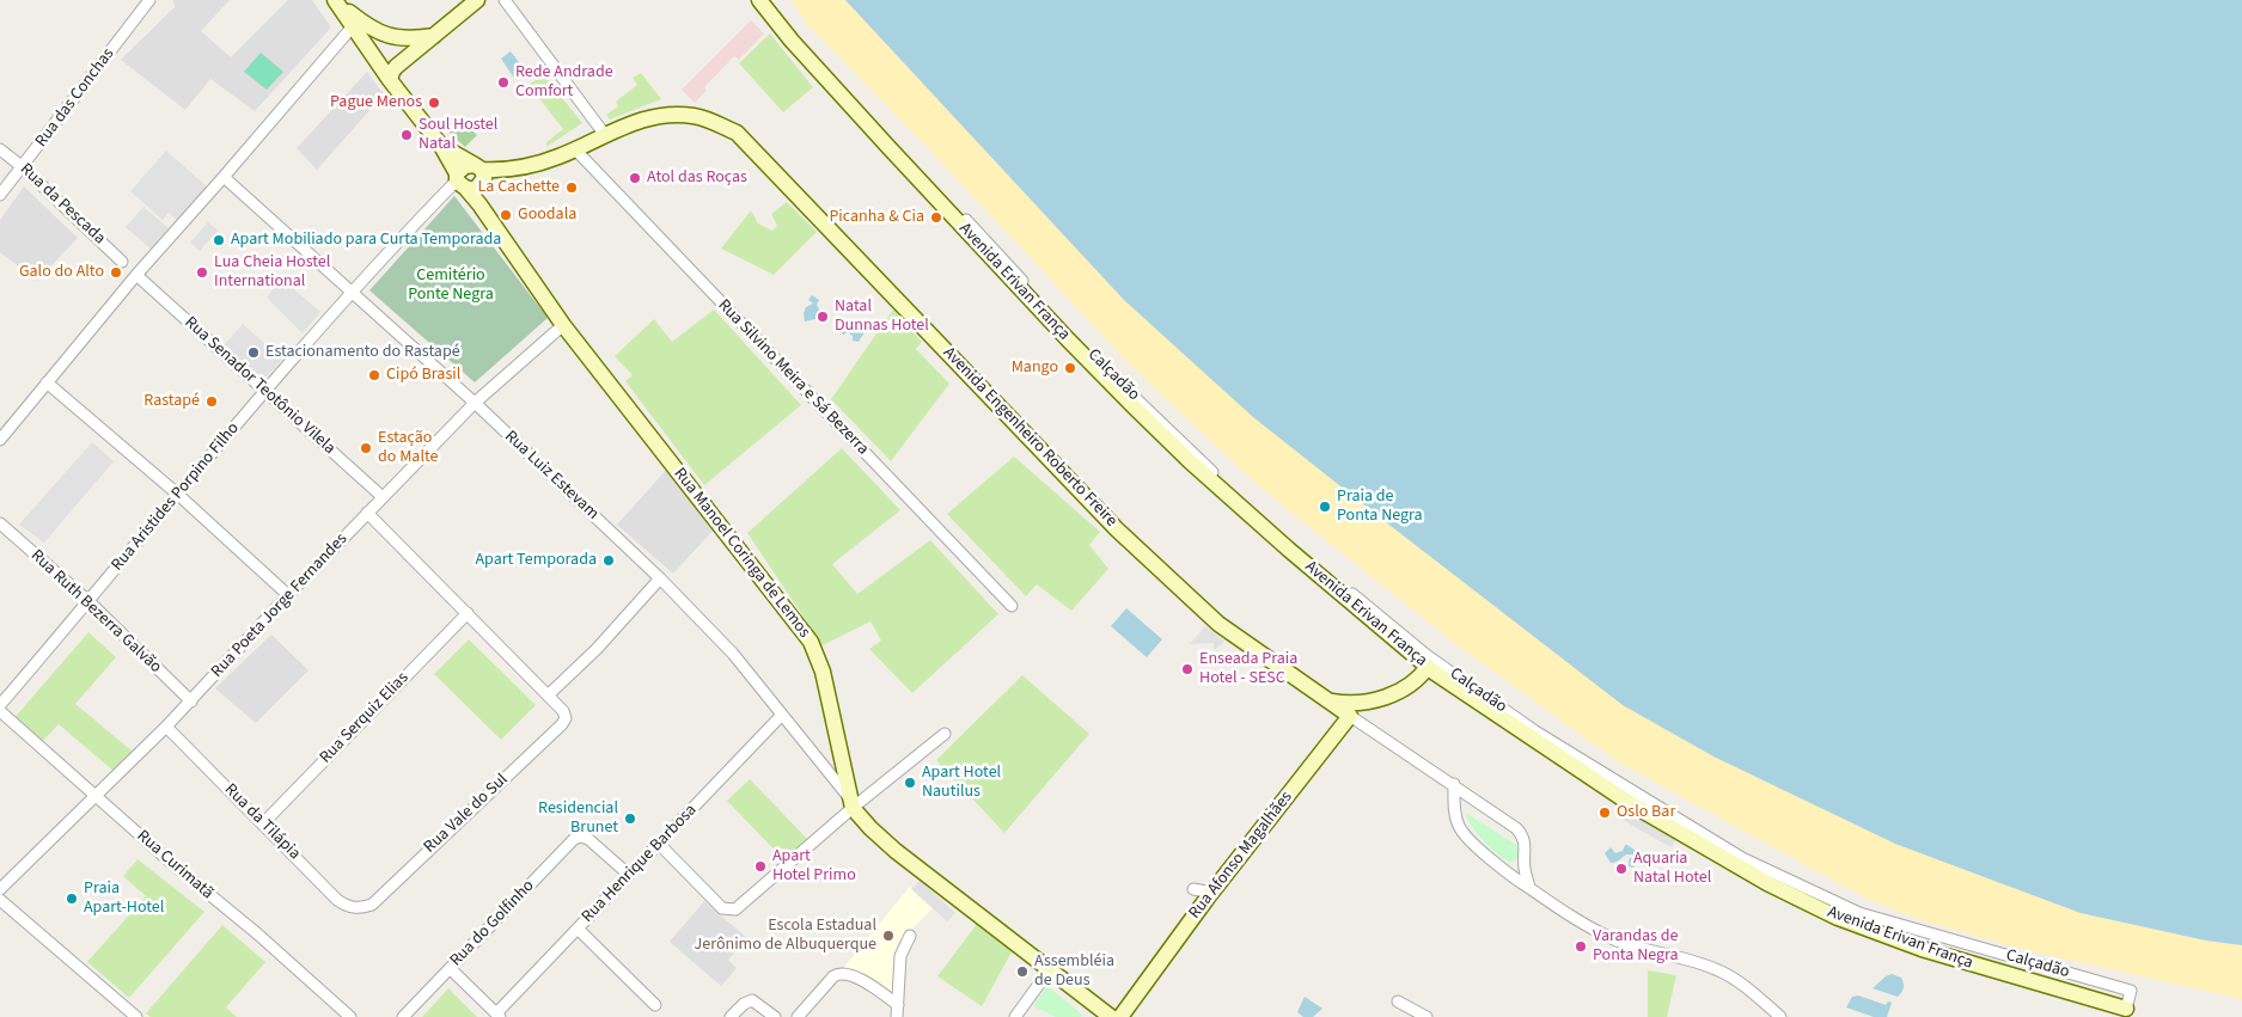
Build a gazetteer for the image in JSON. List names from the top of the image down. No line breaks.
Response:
{"streets":{"street":["Rua das Conchas","Rua da Pescada","Avenida Erivan França","Calçadão","Rua Silvino Meira e Sá Bezerra","Rua Senador Teotônio Vilela","Avenida Engenheiro Roberto Freire","Rua Luiz Estevam","Rua Aristides Porpino Filho","Rua Manoel Coringa de Lemos","Rua Poeta Jorge Fernandes","Rua Ruth Bezerra Galvão","Rua Serquiz Elias","Rua Vale do Sul","Rua da Tilápia","Rua Afonso Magalhães","Rua Henrique Barbosa","Rua Curimatã","Rua do Golfinho"]},"crossings":[["Rua das Conchas","Rua da Pescada"],["Avenida Erivan França","Calçadão"],["Rua Silvino Meira e Sá Bezerra","Avenida Engenheiro Roberto Freire"],["Rua Senador Teotônio Vilela","Rua Aristides Porpino Filho"],["Rua Senador Teotônio Vilela","Rua Poeta Jorge Fernandes"],["Rua Luiz Estevam","Rua Aristides Porpino Filho"],["Rua Luiz Estevam","Rua Manoel Coringa de Lemos"],["Rua Luiz Estevam","Rua Poeta Jorge Fernandes"],["Rua Luiz Estevam","Rua Henrique Barbosa"],["Rua Aristides Porpino Filho","Rua Manoel Coringa de Lemos"],["Rua Aristides Porpino Filho","Rua Ruth Bezerra Galvão"],["Rua Manoel Coringa de Lemos","Rua Poeta Jorge Fernandes"],["Rua Poeta Jorge Fernandes","Rua Ruth Bezerra Galvão"],["Rua Poeta Jorge Fernandes","Rua da Tilápia"],["Rua Poeta Jorge Fernandes","Rua Curimatã"],["Rua Serquiz Elias","Rua da Tilápia"],["Rua Vale do Sul","Rua da Tilápia"],["Rua Henrique Barbosa","Rua do Golfinho"]],"parks":["Cemitério Ponte Negra"],"places":["Rede Andrade Comfort","Pague Menos","Soul Hostel Natal","Atol das Roças","La Cachette","Goodala","Picanha & Cia","Apart Mobiliado para Curta Temporada","Galo do Alto","Lua Cheia Hostel International","Natal Dunnas Hotel","Estacionamento do Rastapé","Mango","Cipó Brasil","Rastapé","Estação do Malte","Praia de Ponta Negra","Apart Temporada","Enseada Praia Hotel - SESC","Apart Hotel Nautilus","Oslo Bar","Residencial Brunet","Apart Hotel Primo","Aquaria Natal Hotel","Praia Apart-Hotel","Escola Estadual Jerônimo de Albuquerque","Varandas de Ponta Negra","Assembléia de Deus"]}
